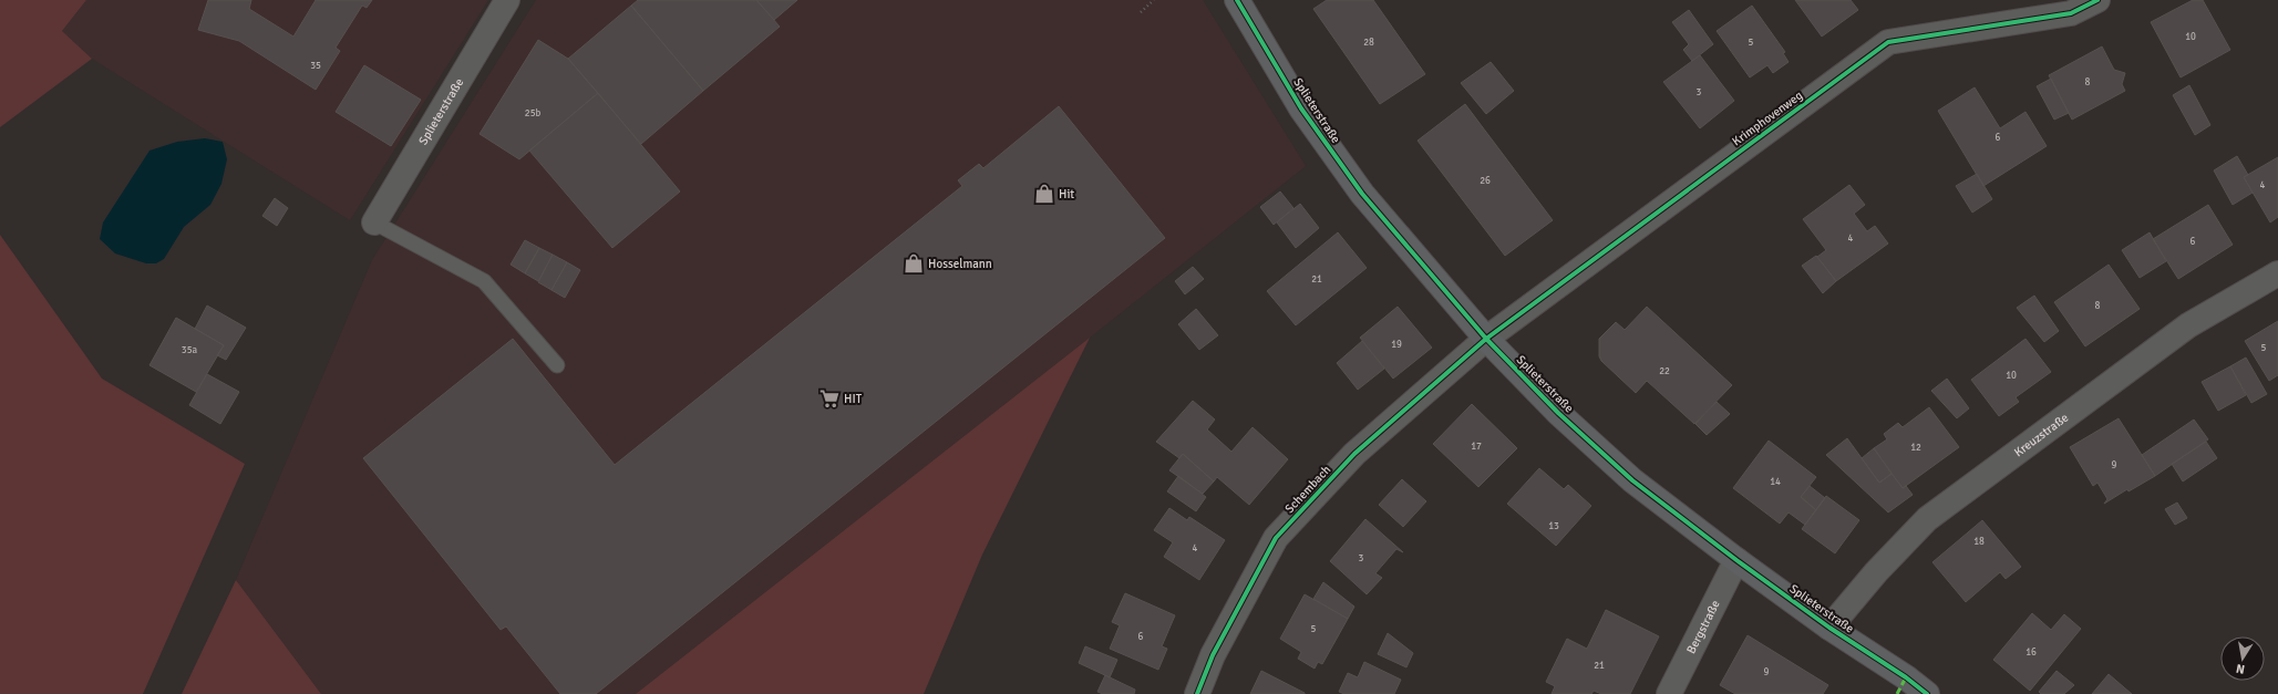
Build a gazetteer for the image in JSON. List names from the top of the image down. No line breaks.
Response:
{"streets":{"street":["Splieterstraße","Krimphovenweg","Kreuzstraße","Schembach","Bergstraße"]},"crossings":[["Splieterstraße","Krimphovenweg"],["Splieterstraße","Kreuzstraße"],["Splieterstraße","Schembach"],["Splieterstraße","Bergstraße"],["Krimphovenweg","Schembach"]],"places":{"shop":["Hit","Hosselmann"],"supermarket":["HIT"]},"house_numbers":["10","28","5","35","8","3","25b","6","26","4","4","6","21","8","19","5","35a","22","10","17","12","9","14","13","18","4","3","5","6","16","21","9"],"north":"bottom"}
